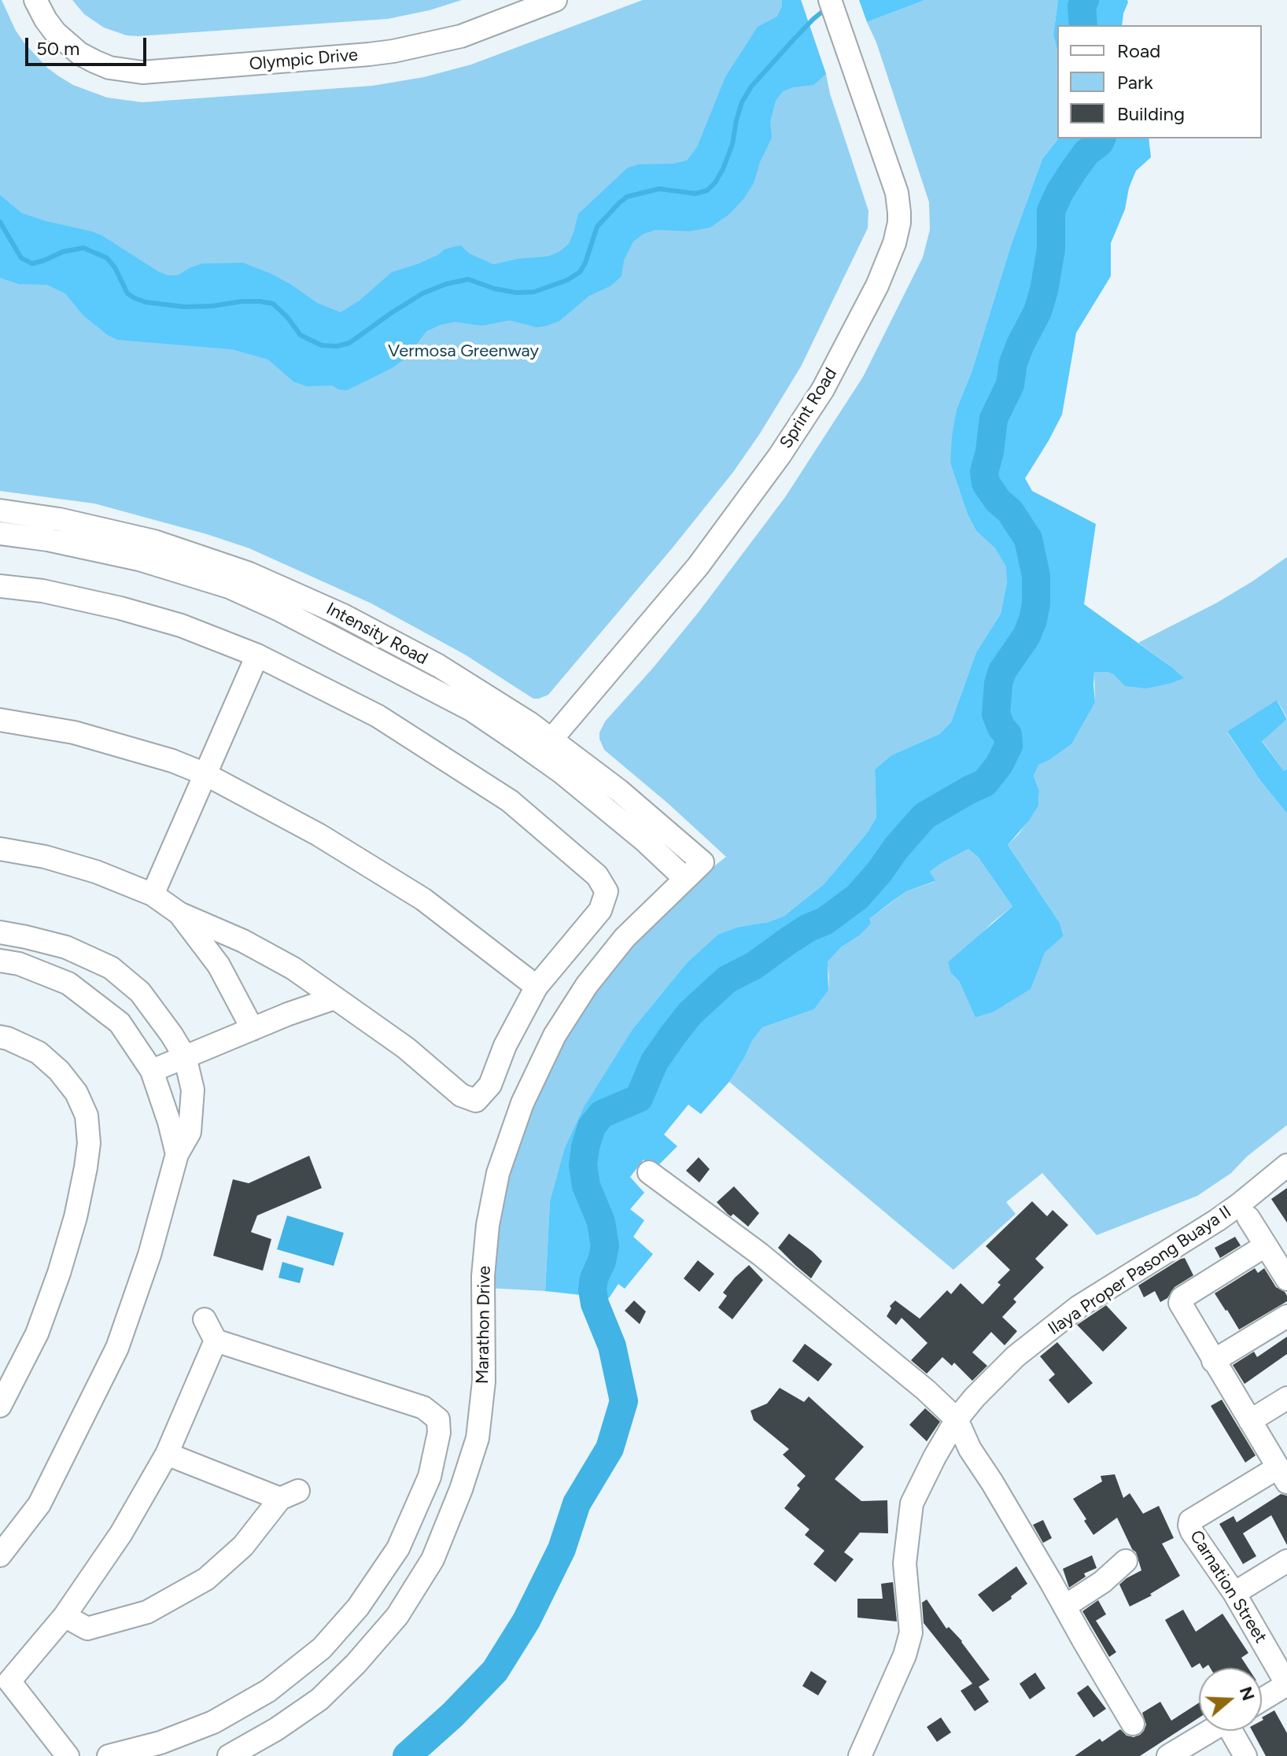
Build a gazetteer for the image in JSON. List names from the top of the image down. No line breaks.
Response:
{"streets":{"street":["Olympic Drive","Sprint Road","Intensity Road","Ilaya Proper Pasong Buaya II","Marathon Drive","Carnation Street"]},"crossings":[["Sprint Road","Intensity Road"],["Intensity Road","Marathon Drive"]],"parks":["Vermosa Greenway"],"legend":["Road","Park","Building"],"scale_bar":"50 m","north":"right"}
